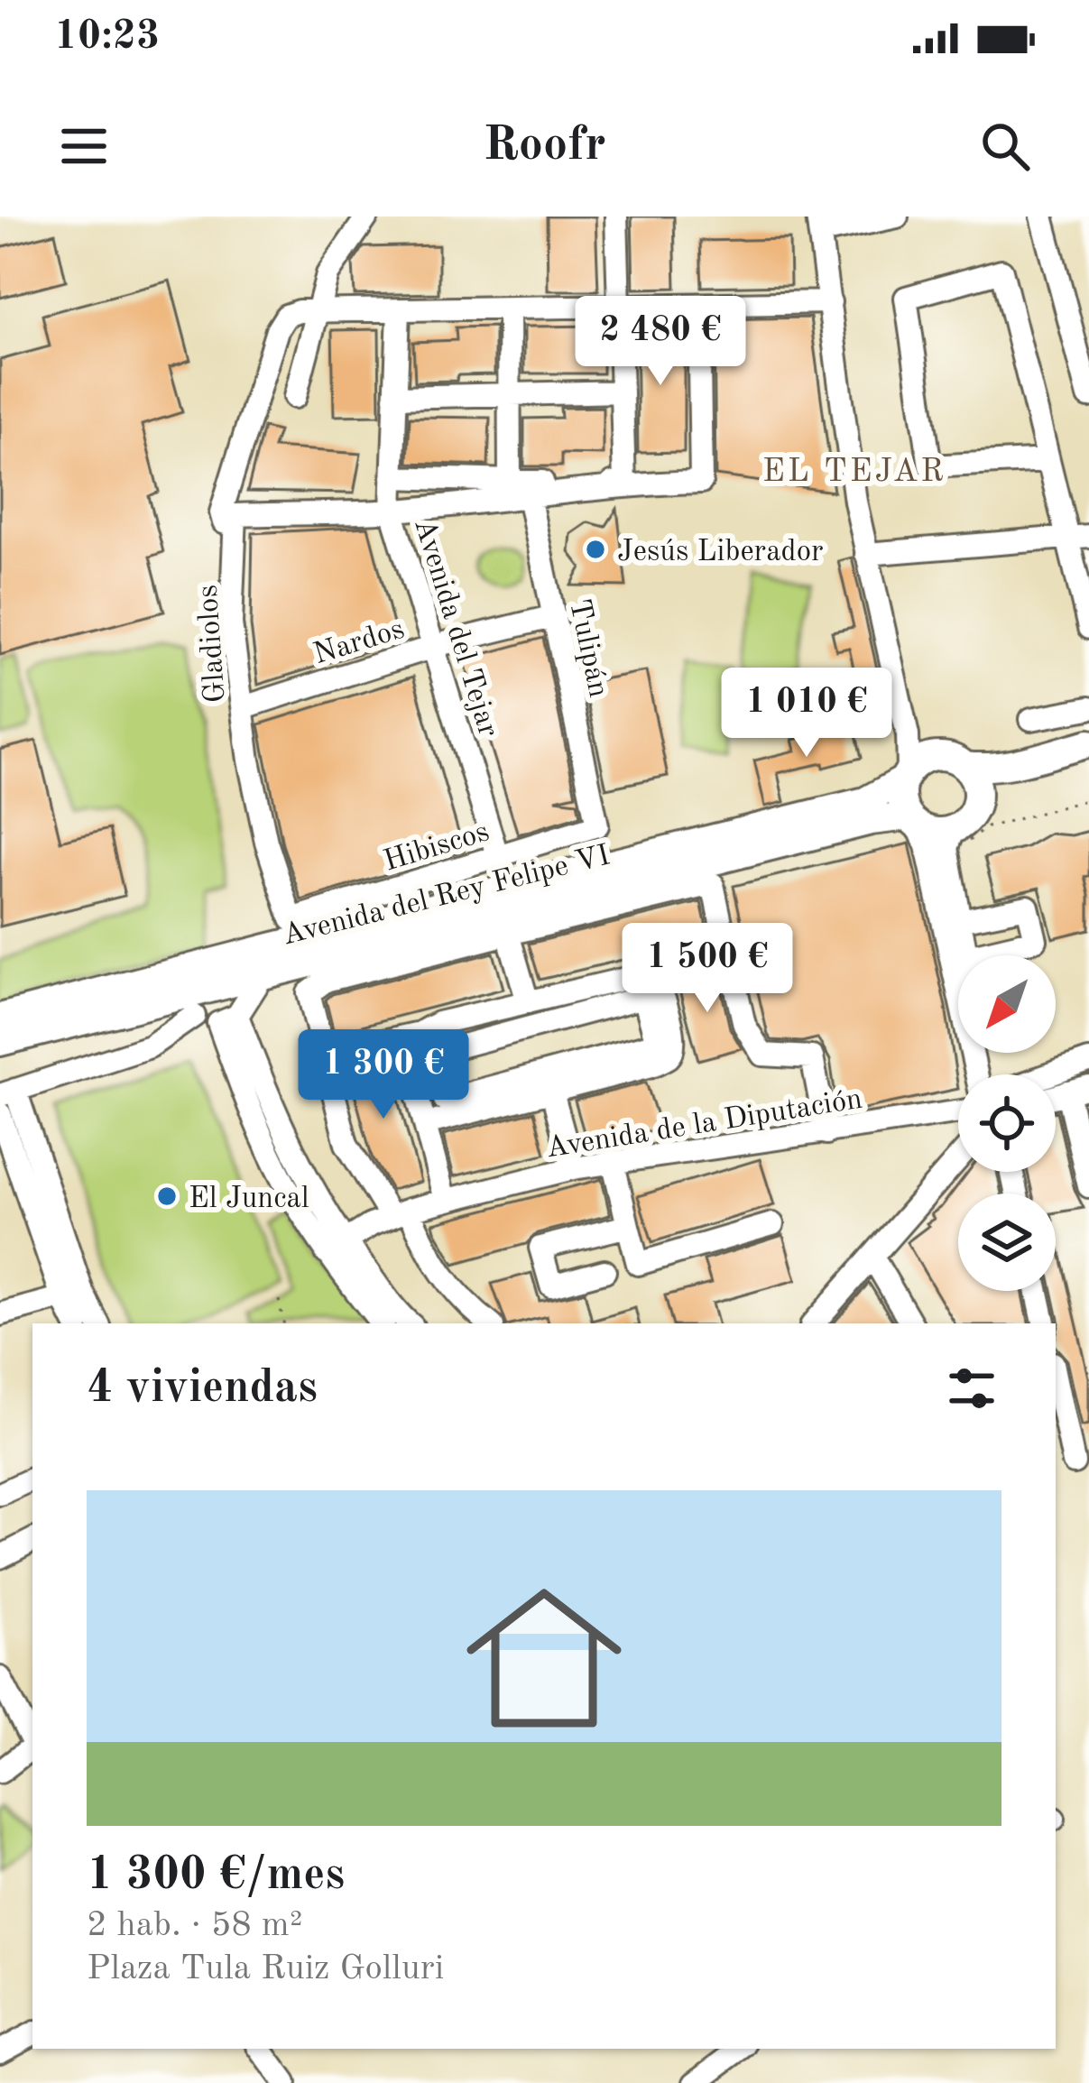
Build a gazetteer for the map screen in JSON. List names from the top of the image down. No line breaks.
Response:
{"streets":{"main road":["Avenida del Rey Felipe VI"],"street":["Avenida del Tejar","Nardos","Gladiolos","Tulipán","Hibiscos","Avenida de la Diputación"]},"crossings":[["Avenida del Tejar","Nardos"],["Avenida del Tejar","Hibiscos"],["Avenida del Tejar","Avenida del Rey Felipe VI"],["Nardos","Gladiolos"],["Nardos","Tulipán"],["Gladiolos","Hibiscos"],["Tulipán","Hibiscos"]],"districts":["EL TEJAR"],"places":["Jesús Liberador","El Juncal"],"north":"bottom left","page":{"status":"10:23","header":"Roofr","price":["2 480 €","1 010 €","1 500 €","1 300 €"],"heading":"4 viviendas","list":[{"name":"1 300 €/mes","note":"2 hab. · 58 m² · Plaza Tula Ruiz Golluri"}]}}
